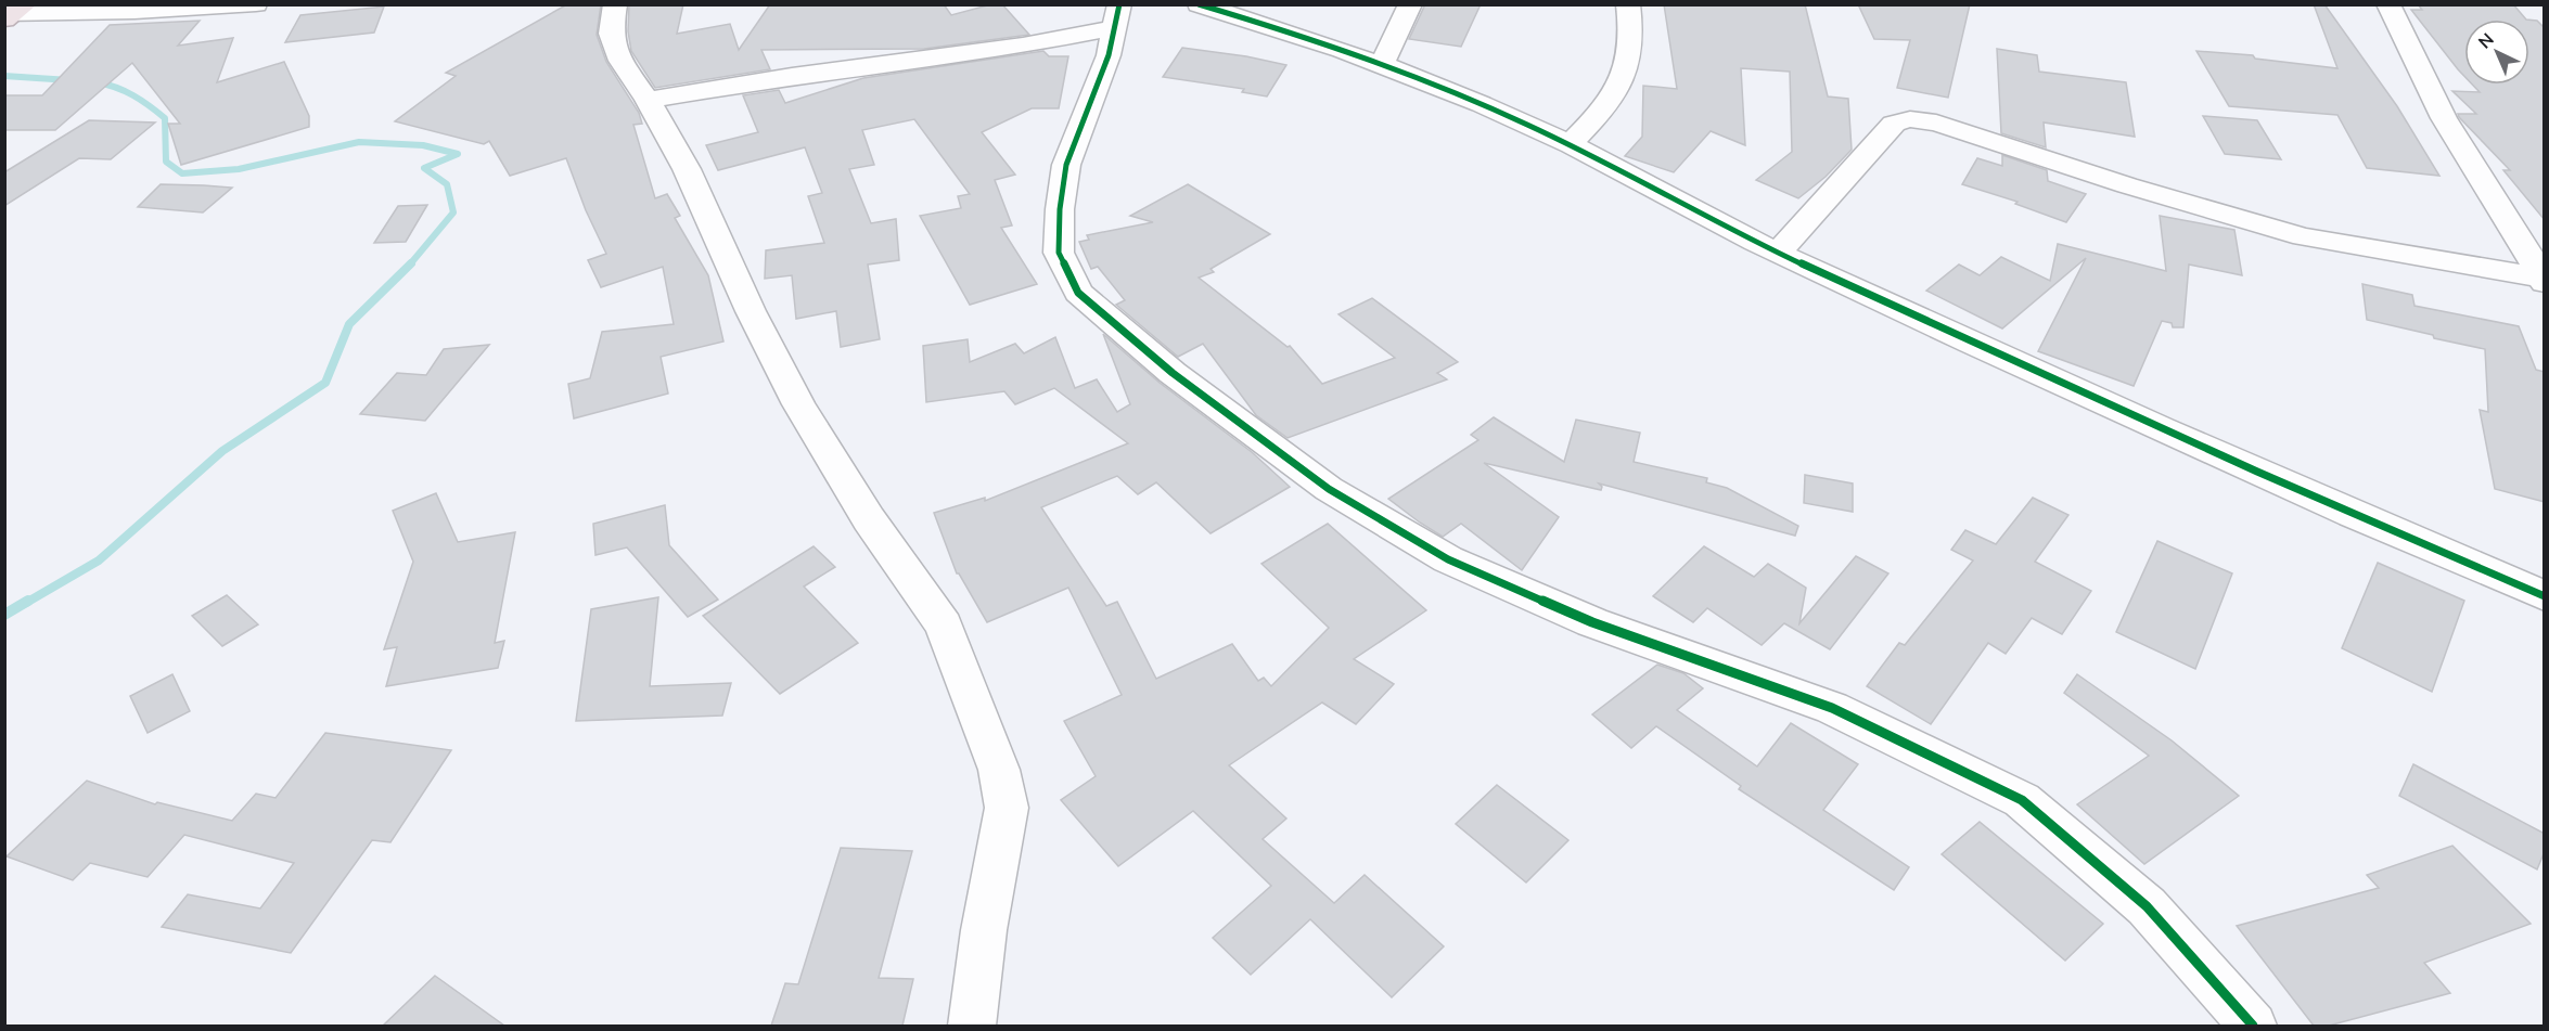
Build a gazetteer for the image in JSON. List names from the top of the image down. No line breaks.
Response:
{"north":"top left"}
